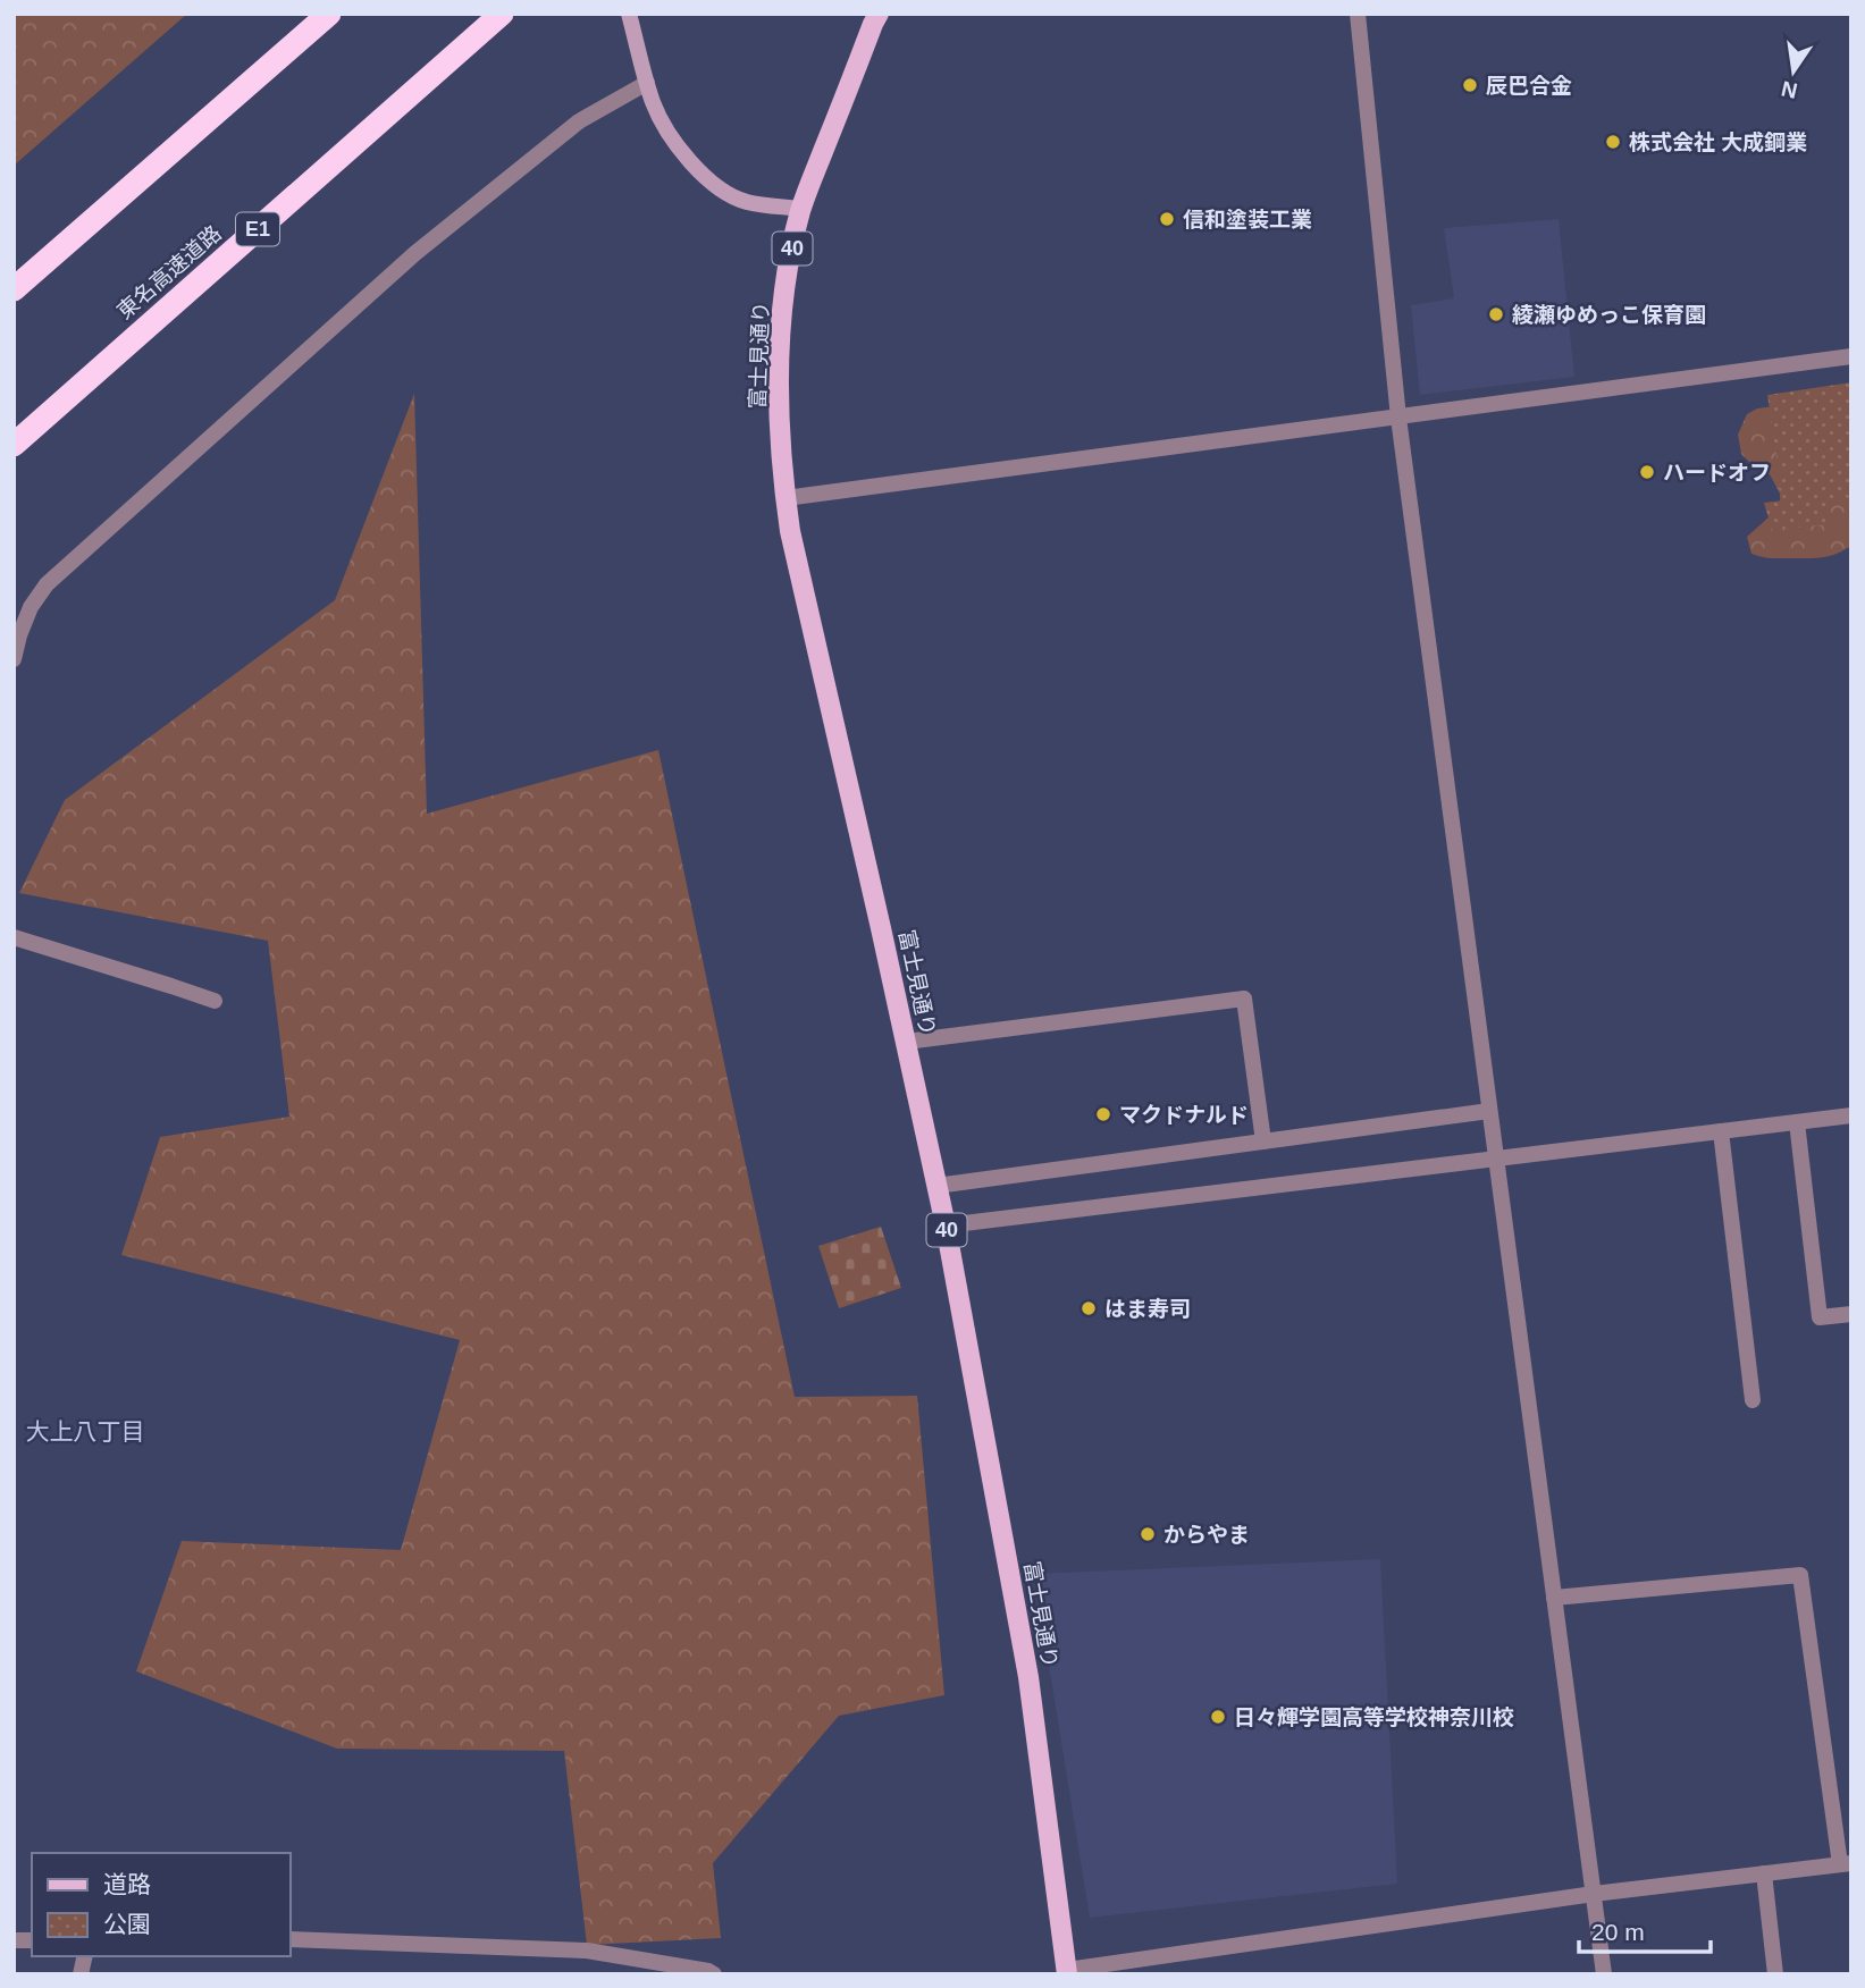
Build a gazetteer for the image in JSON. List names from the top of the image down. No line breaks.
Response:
{"streets":{"highway":["E1","東名高速道路"],"main road":["40","富士見通り"]},"districts":["大上八丁目"],"places":["辰巴合金","株式会社 大成鋼業","信和塗装工業","綾瀬ゆめっこ保育園","ハードオフ","マクドナルド","はま寿司","からやま","日々輝学園高等学校神奈川校"],"legend":["道路","公園"],"scale_bar":"20 m","north":"bottom"}
